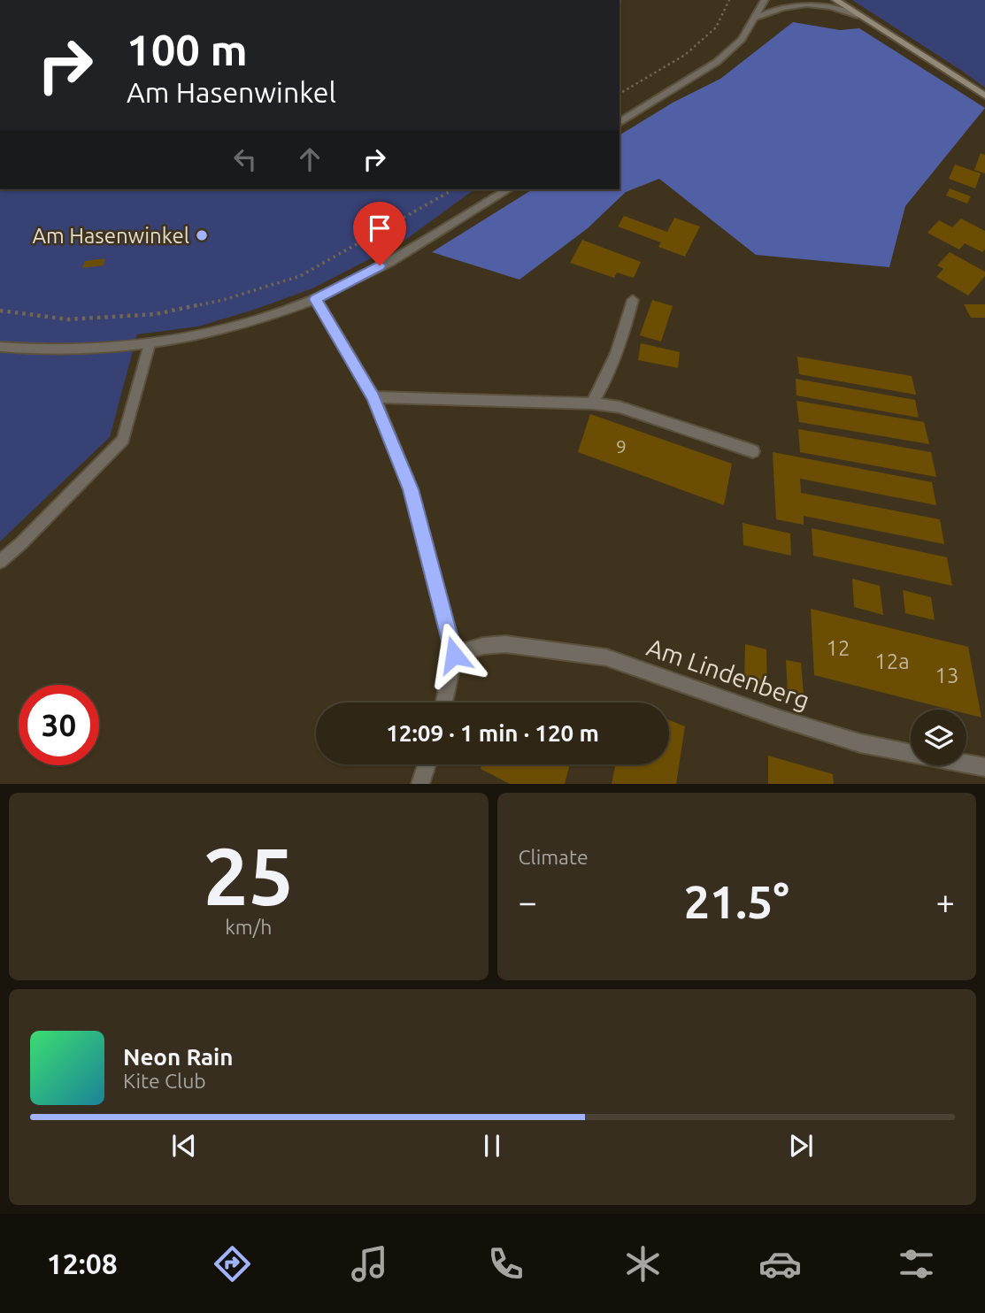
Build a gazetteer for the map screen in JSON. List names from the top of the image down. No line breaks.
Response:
{"streets":{"street":["Am Lindenberg"]},"places":["Am Hasenwinkel"],"house_numbers":["9","12","12a","13"],"page":{"turn":["100 m","Am Hasenwinkel"],"limit":"30","trip":"12:09 · 1 min · 120 m","tile":[["25","km/h"],"Climate"],"heat":["−","21.5°","+"],"song":["Neon Rain","Kite Club"],"tabs":"12:08"}}
